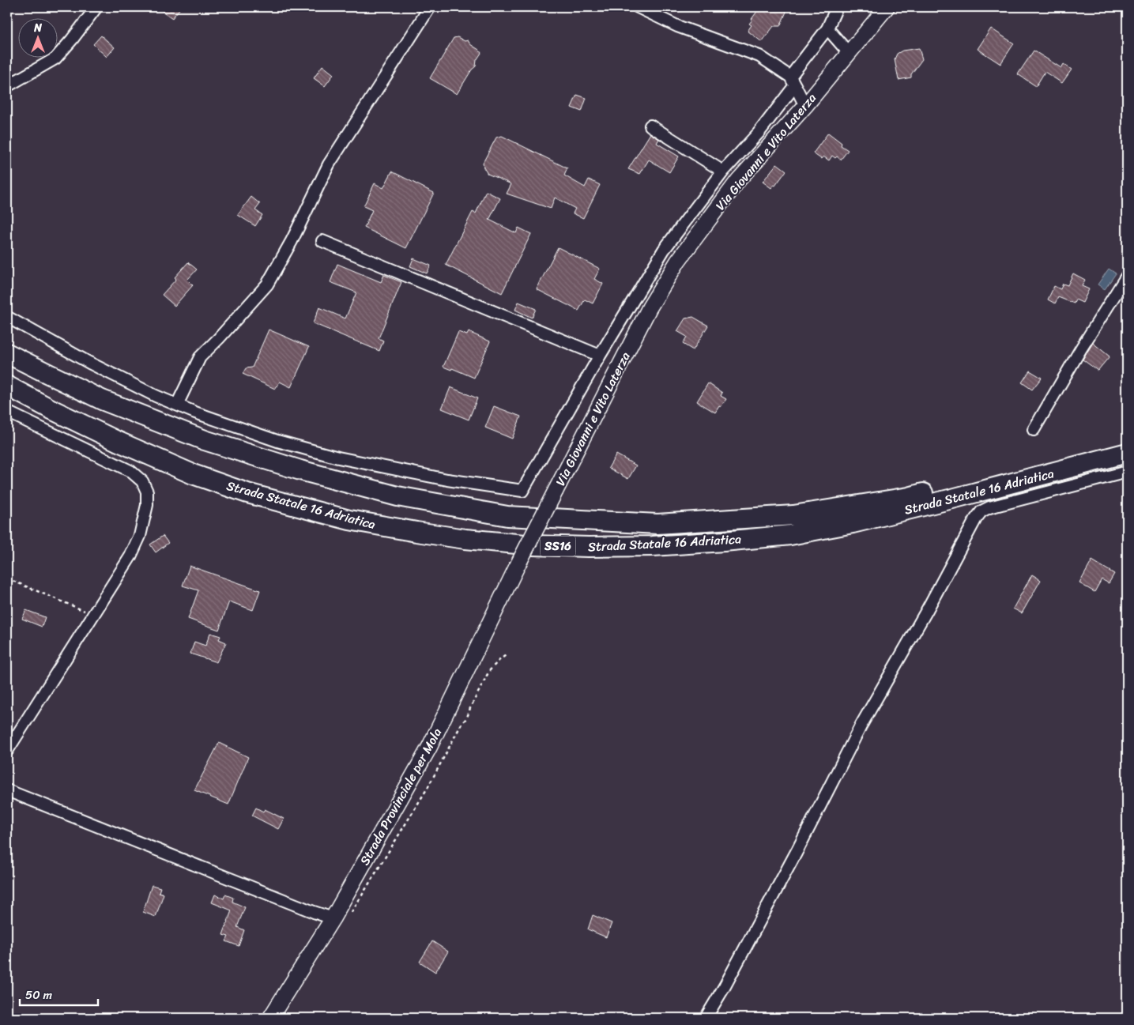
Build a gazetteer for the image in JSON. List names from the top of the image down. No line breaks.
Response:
{"streets":{"highway":["Strada Statale 16 Adriatica","SS16"],"street":["Via Giovanni e Vito Laterza","Strada Provinciale per Mola"]},"crossings":[["Via Giovanni e Vito Laterza","Strada Provinciale per Mola"]],"scale_bar":"50 m","north":"top"}
